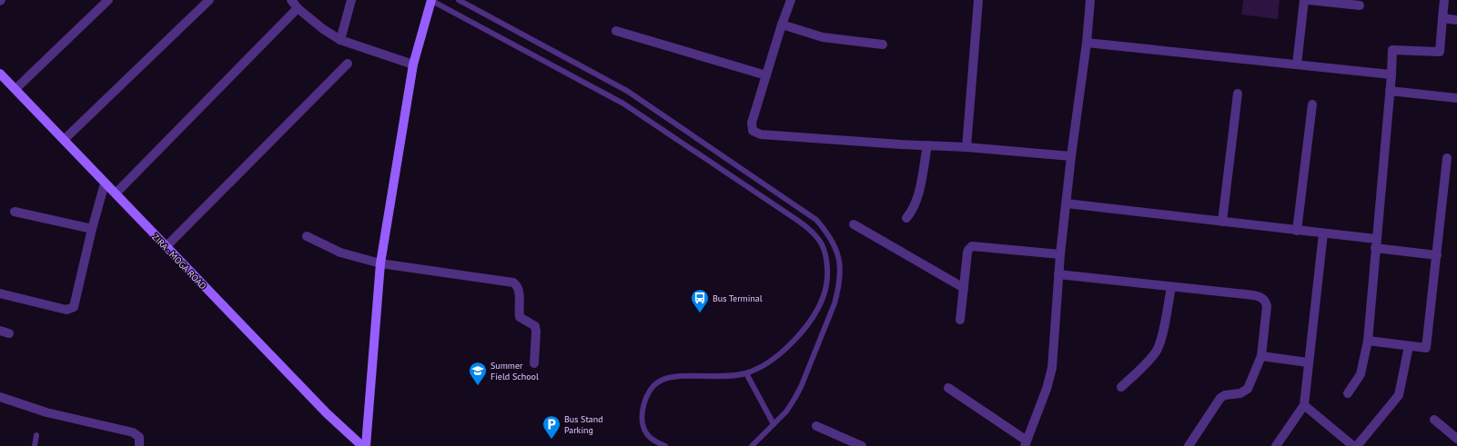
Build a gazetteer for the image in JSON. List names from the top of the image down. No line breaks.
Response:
{"streets":{"street":["ZIRA - MOGA ROAD"]},"places":{"bus stop":["Bus Terminal"],"school or university":["Summer Field School"],"parking":["Bus Stand Parking"]}}
